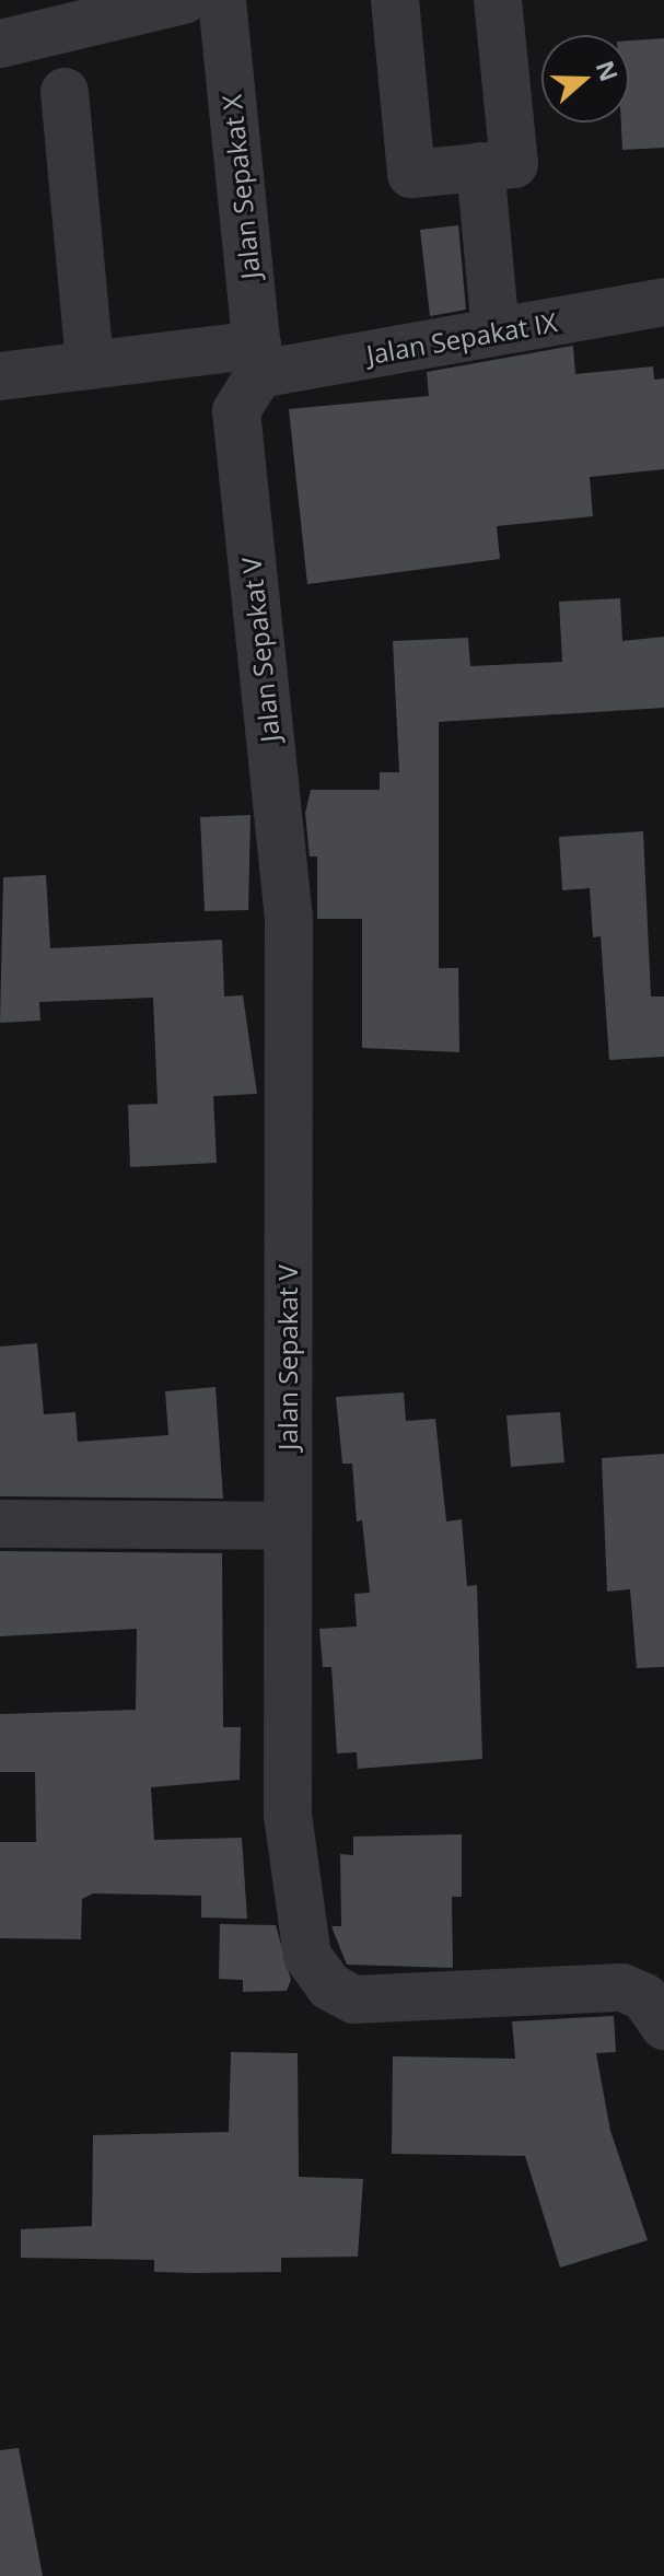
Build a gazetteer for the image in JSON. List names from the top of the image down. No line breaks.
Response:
{"streets":{"street":["Jalan Sepakat X","Jalan Sepakat IX","Jalan Sepakat V"]},"crossings":[["Jalan Sepakat X","Jalan Sepakat IX"],["Jalan Sepakat X","Jalan Sepakat V"],["Jalan Sepakat IX","Jalan Sepakat V"]],"north":"right"}
